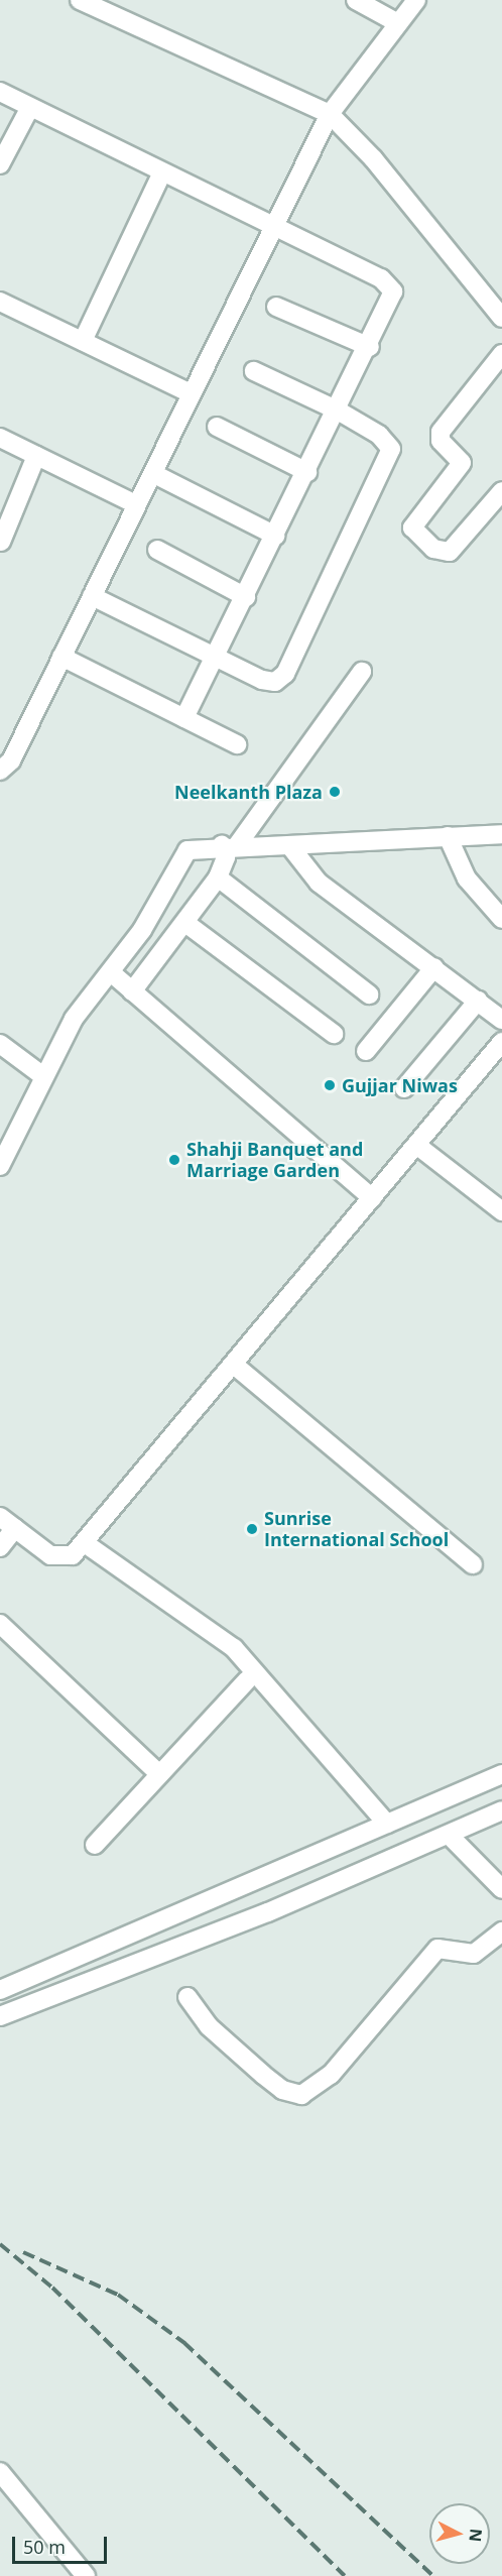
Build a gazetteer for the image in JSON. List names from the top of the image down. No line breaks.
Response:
{"places":["Neelkanth Plaza","Gujjar Niwas","Shahji Banquet and Marriage Garden","Sunrise International School"],"scale_bar":"50 m","north":"right"}
